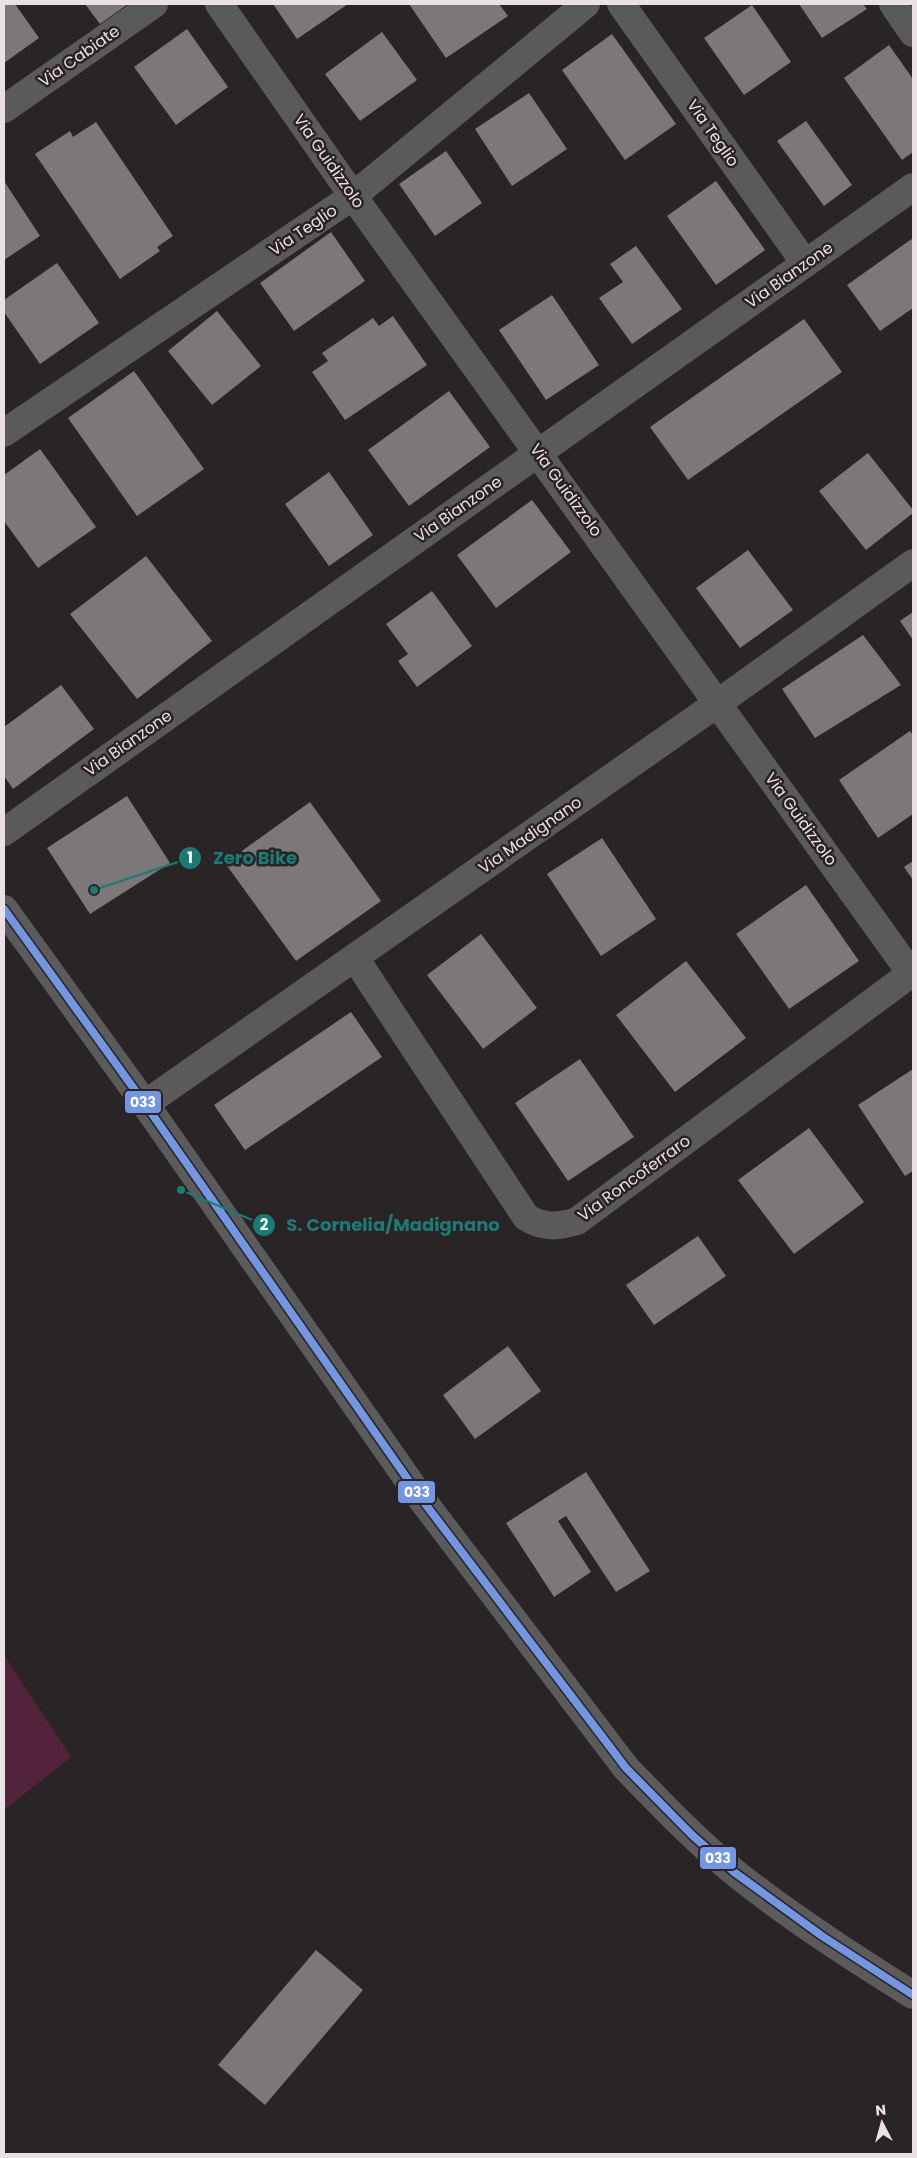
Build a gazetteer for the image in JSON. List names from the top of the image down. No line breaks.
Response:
{"streets":{"street":["Via Cabiate","Via Teglio","Via Guidizzolo","Via Bianzone","Via Madignano","Via Roncoferraro"]},"crossings":[["Via Teglio","Via Guidizzolo"],["Via Teglio","Via Bianzone"],["Via Guidizzolo","Via Bianzone"],["Via Guidizzolo","Via Madignano"],["Via Guidizzolo","Via Roncoferraro"],["Via Madignano","Via Roncoferraro"]],"places":["Zero Bike","S. Cornelia/Madignano"],"lines":["transit line 033"],"north":"top"}
